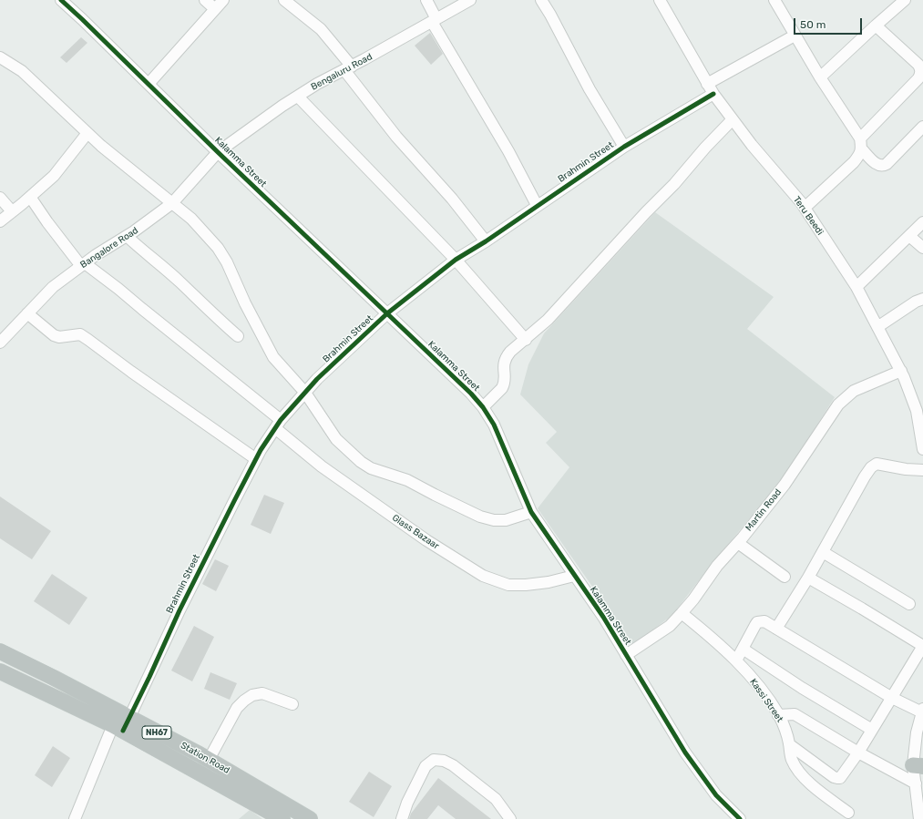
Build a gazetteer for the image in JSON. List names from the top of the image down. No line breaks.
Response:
{"streets":{"highway":["NH67","Station Road"],"street":["Bengaluru Road","Kalamma Street","Brahmin Street","Teru Beedi","Bangalore Road","Martin Road","Glass Bazaar","Kassi Street"]},"crossings":[["Bengaluru Road","Kalamma Street"],["Bengaluru Road","Bangalore Road"],["Kalamma Street","Brahmin Street"],["Kalamma Street","Bangalore Road"],["Kalamma Street","Martin Road"],["Kalamma Street","Glass Bazaar"],["Brahmin Street","Teru Beedi"],["Brahmin Street","Glass Bazaar"],["Brahmin Street","NH67"],["Brahmin Street","Station Road"],["Teru Beedi","Martin Road"],["Bangalore Road","Glass Bazaar"],["Martin Road","Kassi Street"],["NH67","Station Road"]],"scale_bar":"50 m"}
